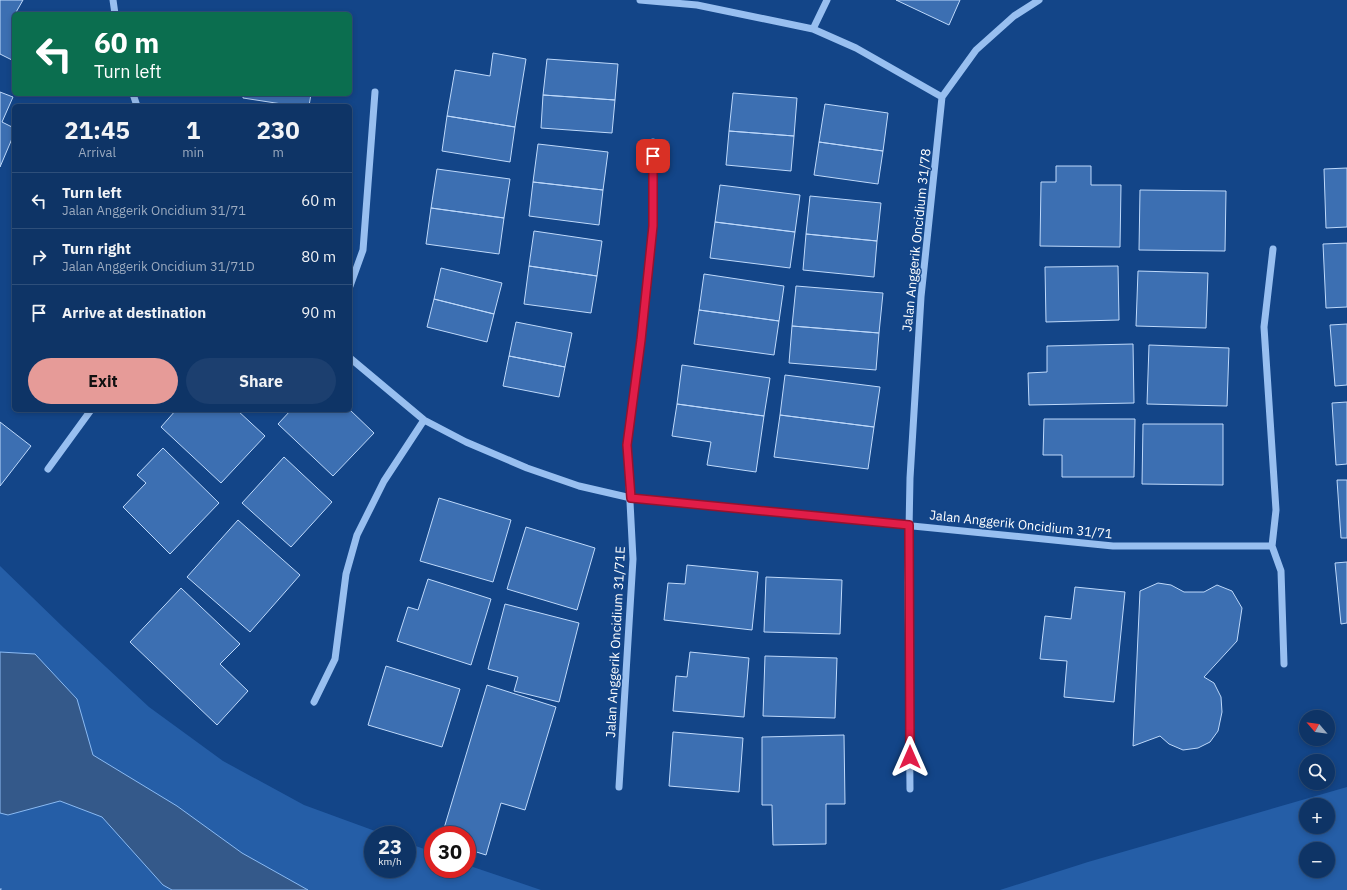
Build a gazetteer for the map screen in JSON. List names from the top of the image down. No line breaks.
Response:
{"streets":{"street":["Jalan Anggerik Oncidium 31/78","Jalan Anggerik Oncidium 31/71","Jalan Anggerik Oncidium 31/71E"]},"crossings":[["Jalan Anggerik Oncidium 31/78","Jalan Anggerik Oncidium 31/71"],["Jalan Anggerik Oncidium 31/71","Jalan Anggerik Oncidium 31/71E"]],"north":"top left","page":{"turn":["60 m","Turn left"],"eta":["21:45","Arrival","1","min","230","m"],"list":[{"name":"Turn left","note":"Jalan Anggerik Oncidium 31/71","value":"60 m"},{"name":"Turn right","note":"Jalan Anggerik Oncidium 31/71D","value":"80 m"},{"name":"Arrive at destination","value":"90 m"}],"buttons":["Exit","Share"],"map_buttons":["+","−"],"speed":"23 km/h","limit":"30"}}
